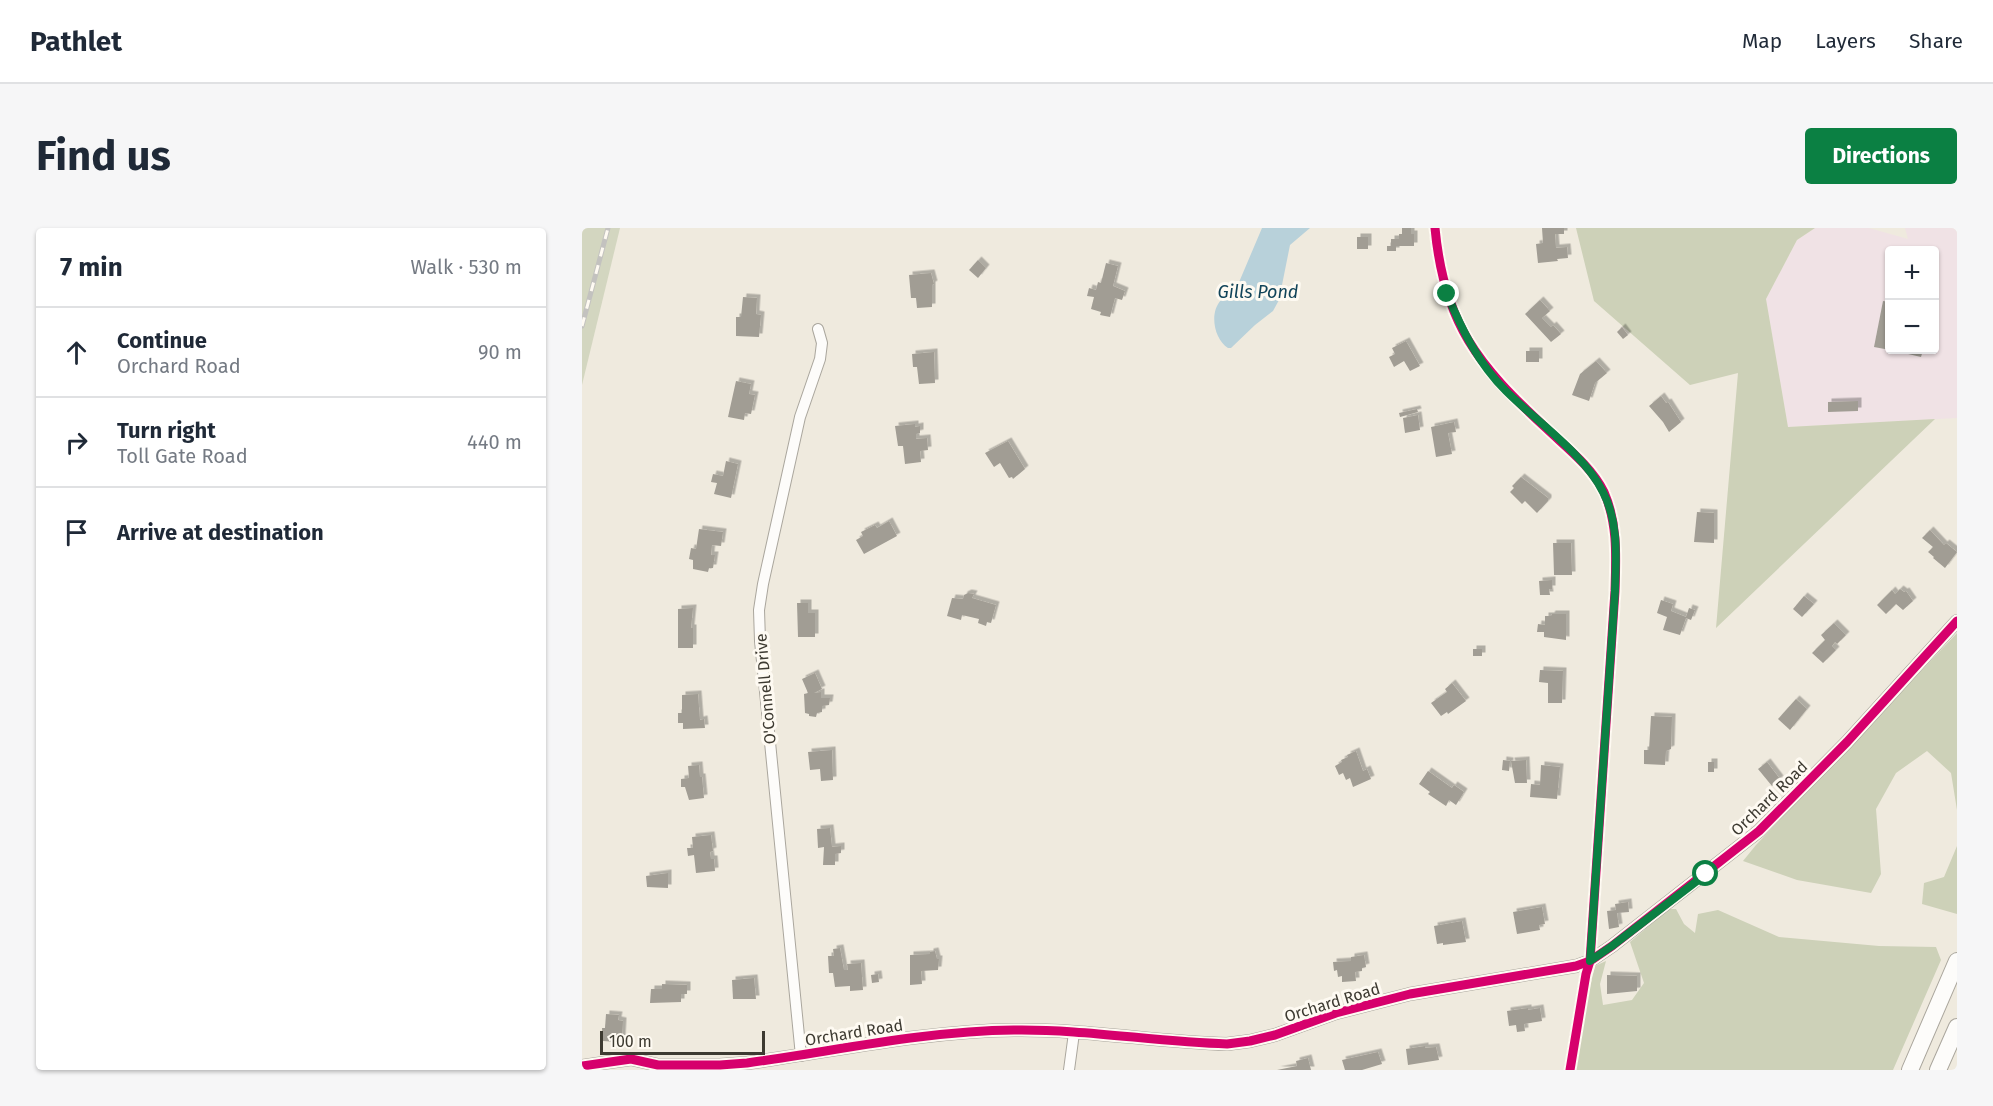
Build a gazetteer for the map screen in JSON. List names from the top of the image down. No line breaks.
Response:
{"streets":{"street":["O'Connell Drive","Orchard Road"]},"crossings":[["O'Connell Drive","Orchard Road"]],"water":["Gills Pond"],"scale_bar":"100 m","page":{"header":"Pathlet","nav":["Map","Layers","Share"],"buttons":"Directions","title":"Find us","heading":["7 min","Walk · 530 m"],"map_buttons":["+","−"],"list":[["Continue","Orchard Road","90 m"],["Turn right","Toll Gate Road","440 m"],"Arrive at destination"],"scale":"100 m"}}
